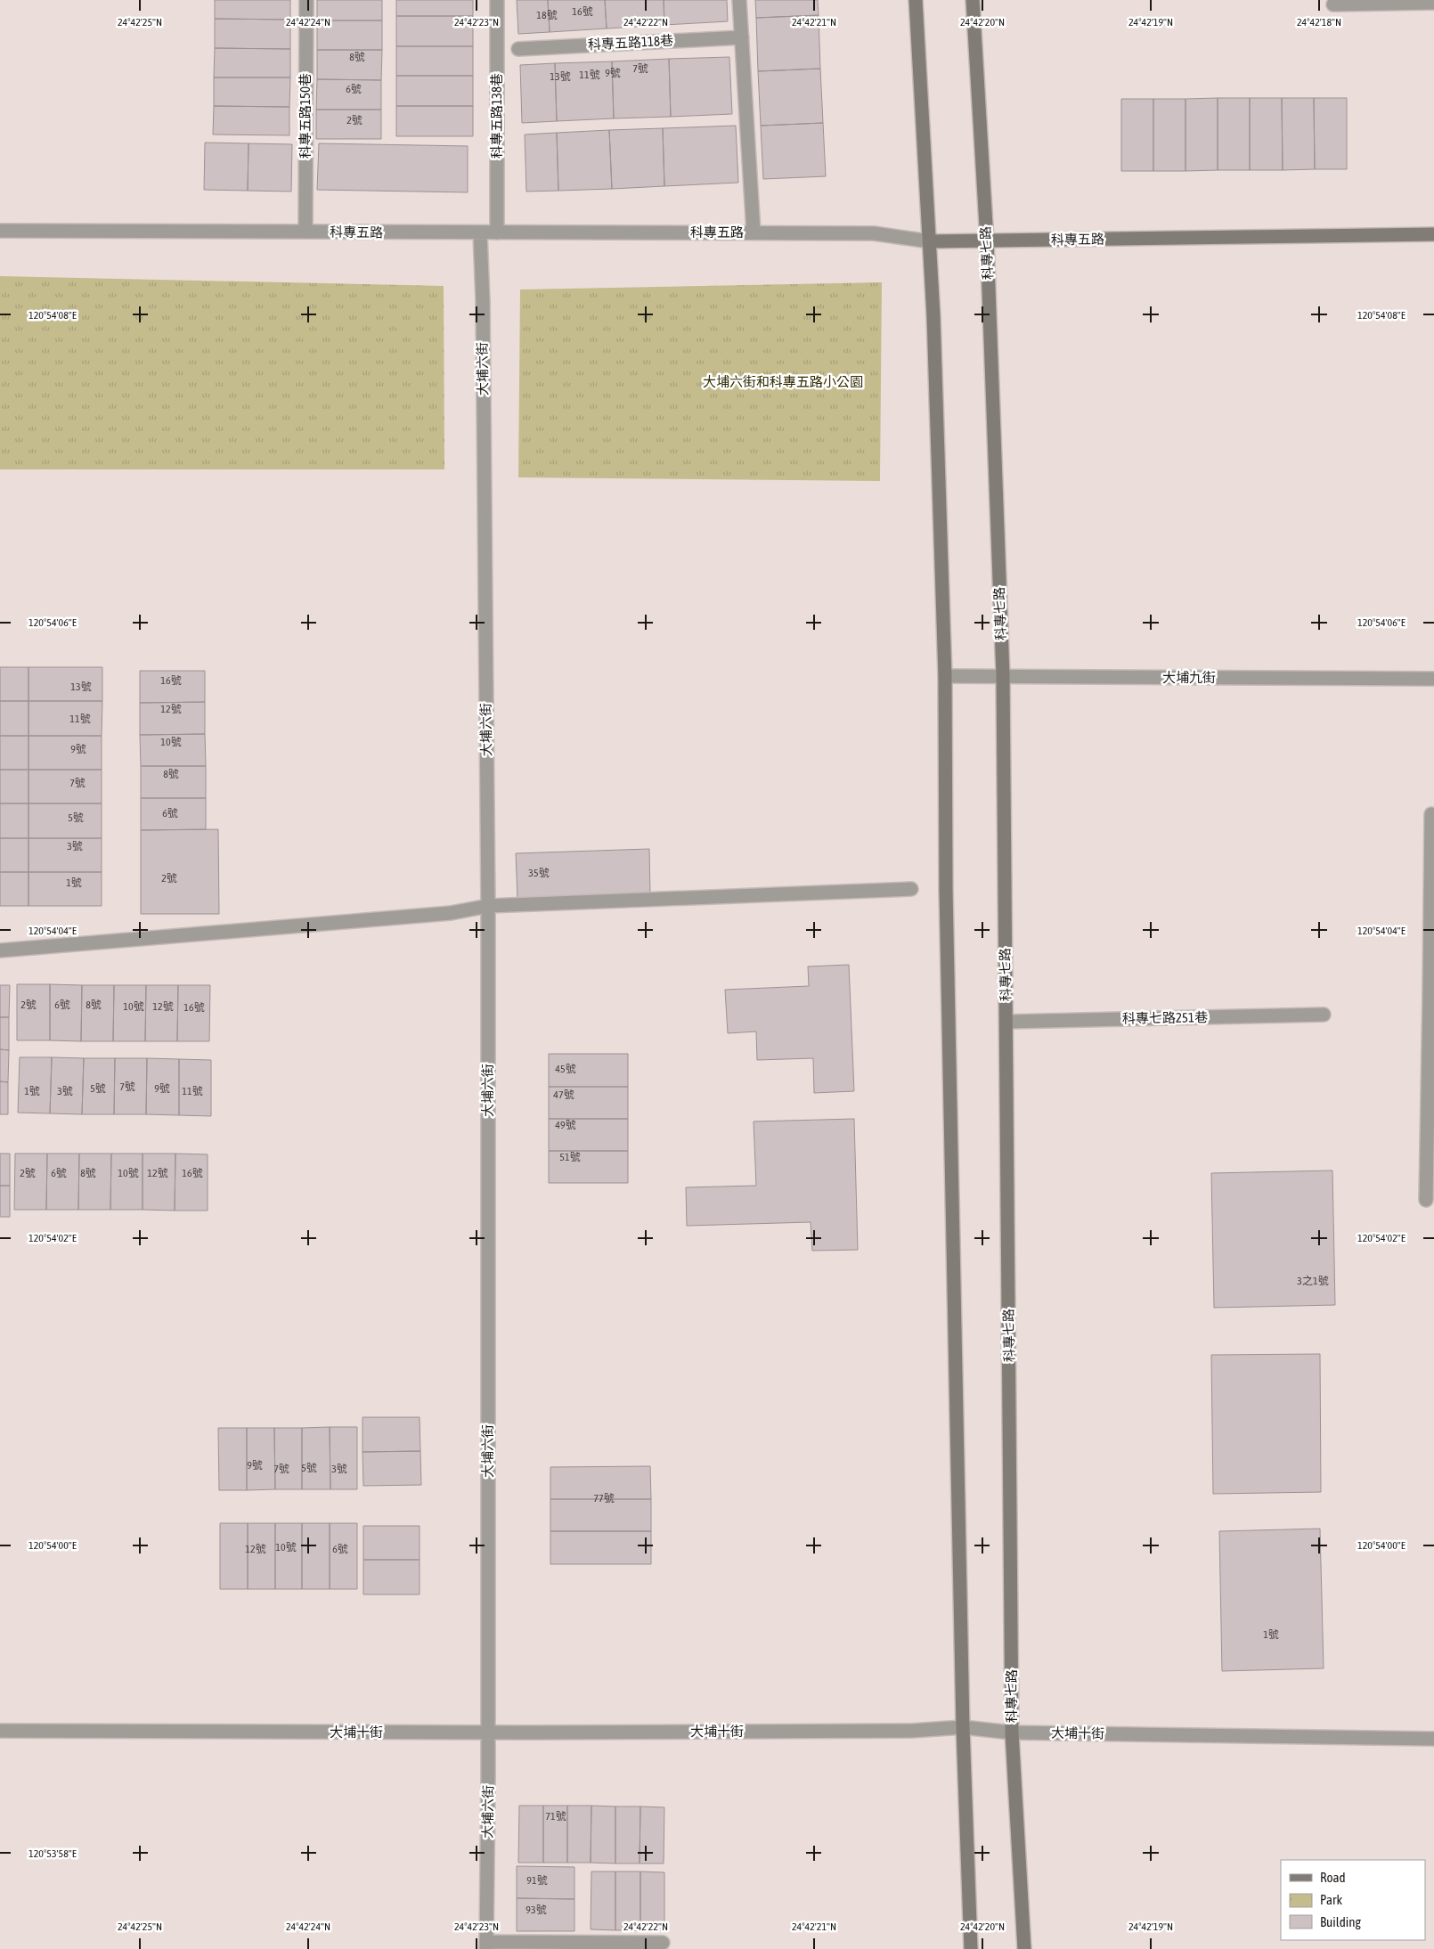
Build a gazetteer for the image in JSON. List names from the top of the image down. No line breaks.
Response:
{"streets":{"street":["科專五路118巷","科專五路150巷","科專五路138巷","科專五路","科專七路","大埔六街","大埔九街","科專七路251巷","大埔十街"]},"crossings":[["科專五路150巷","科專五路"],["科專五路138巷","科專五路"],["科專五路","科專七路"],["科專五路","大埔六街"],["科專七路","大埔九街"],["科專七路","科專七路251巷"],["科專七路","大埔十街"],["大埔六街","大埔十街"]],"parks":["大埔六街和科專五路小公園"],"house_numbers":["16號","18號","8號","7號","9號","11號","13號","6號","2號","16號","13號","12號","11號","10號","9號","8號","7號","6號","5號","3號","35號","2號","1號","2號","6號","8號","10號","12號","16號","45號","7號","5號","9號","1號","3號","11號","47號","49號","51號","2號","6號","8號","10號","12號","16號","3之1號","9號","5號","7號","3號","77號","10號","12號","6號","1號","71號","91號","93號"],"legend":["Road","Park","Building"],"coordinates":["24°42'25\"N","24°42'24\"N","24°42'23\"N","24°42'22\"N","24°42'21\"N","24°42'20\"N","24°42'19\"N","24°42'18\"N","120°54'08\"E","120°54'06\"E","120°54'04\"E","120°54'02\"E","120°54'00\"E","120°53'58\"E"]}
